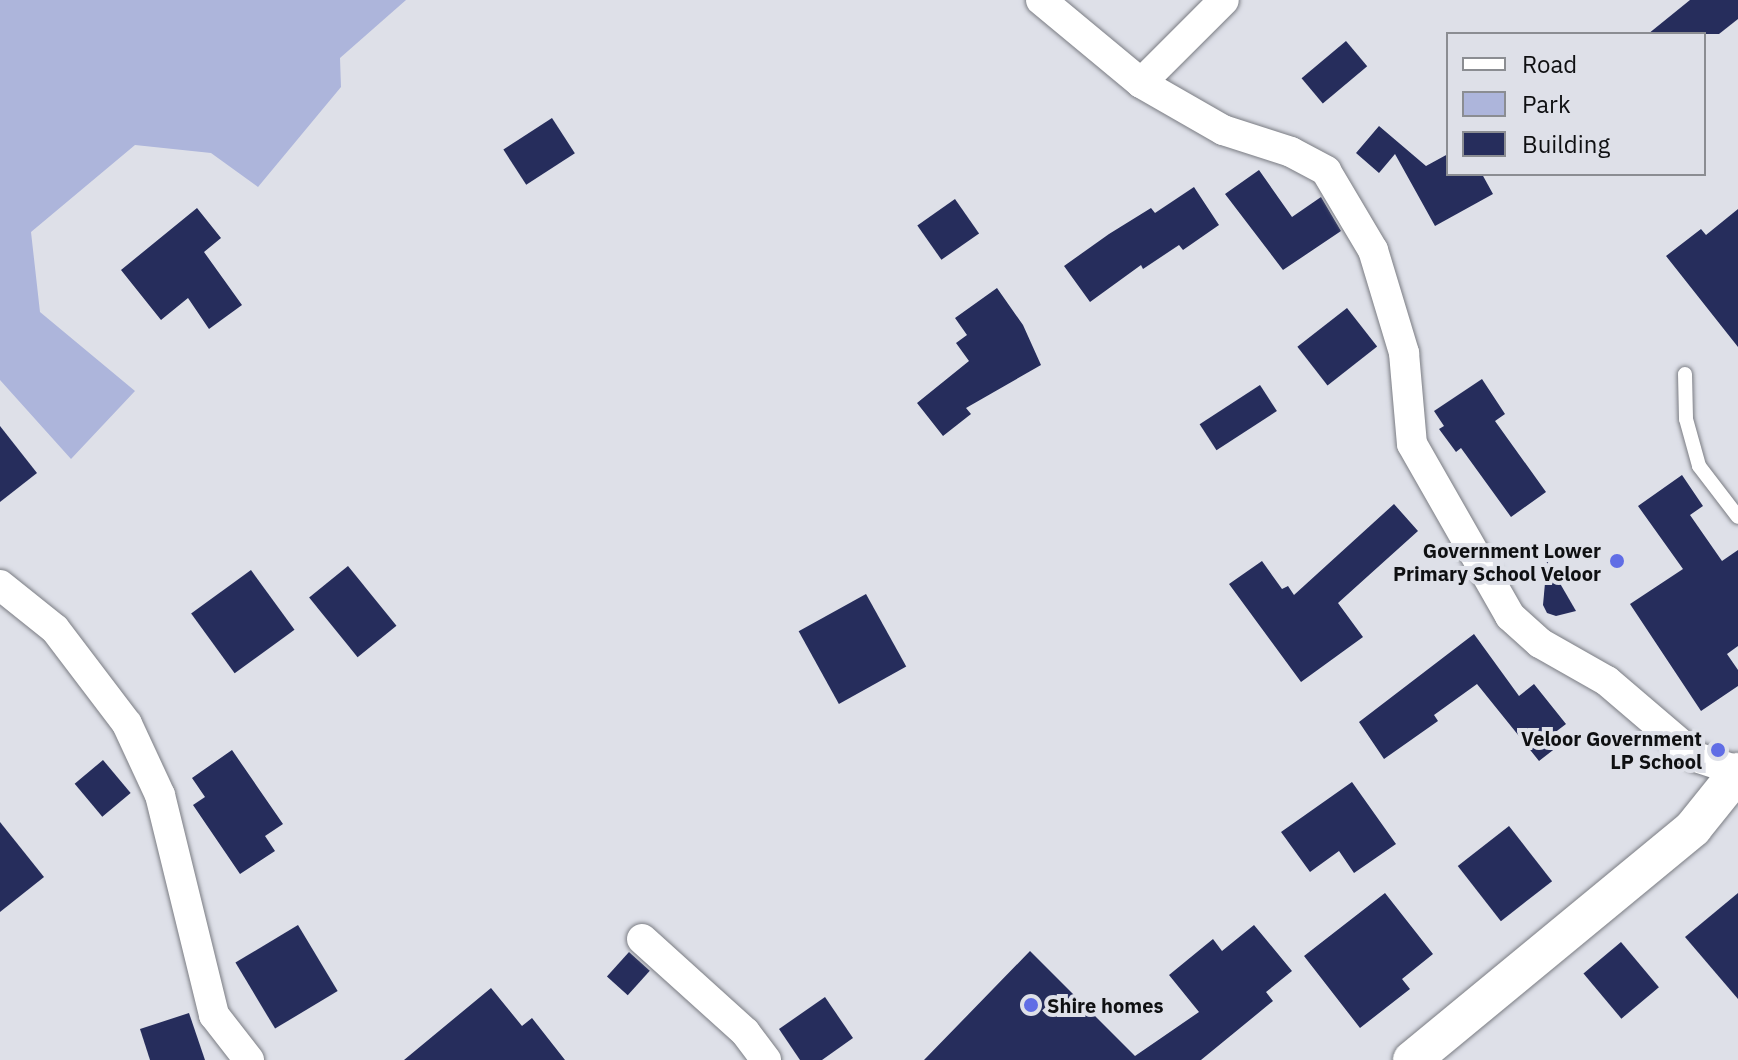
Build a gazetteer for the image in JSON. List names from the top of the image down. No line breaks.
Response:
{"places":["Government Lower Primary School Veloor","Veloor Government LP School","Shire homes"],"legend":["Road","Park","Building"]}
